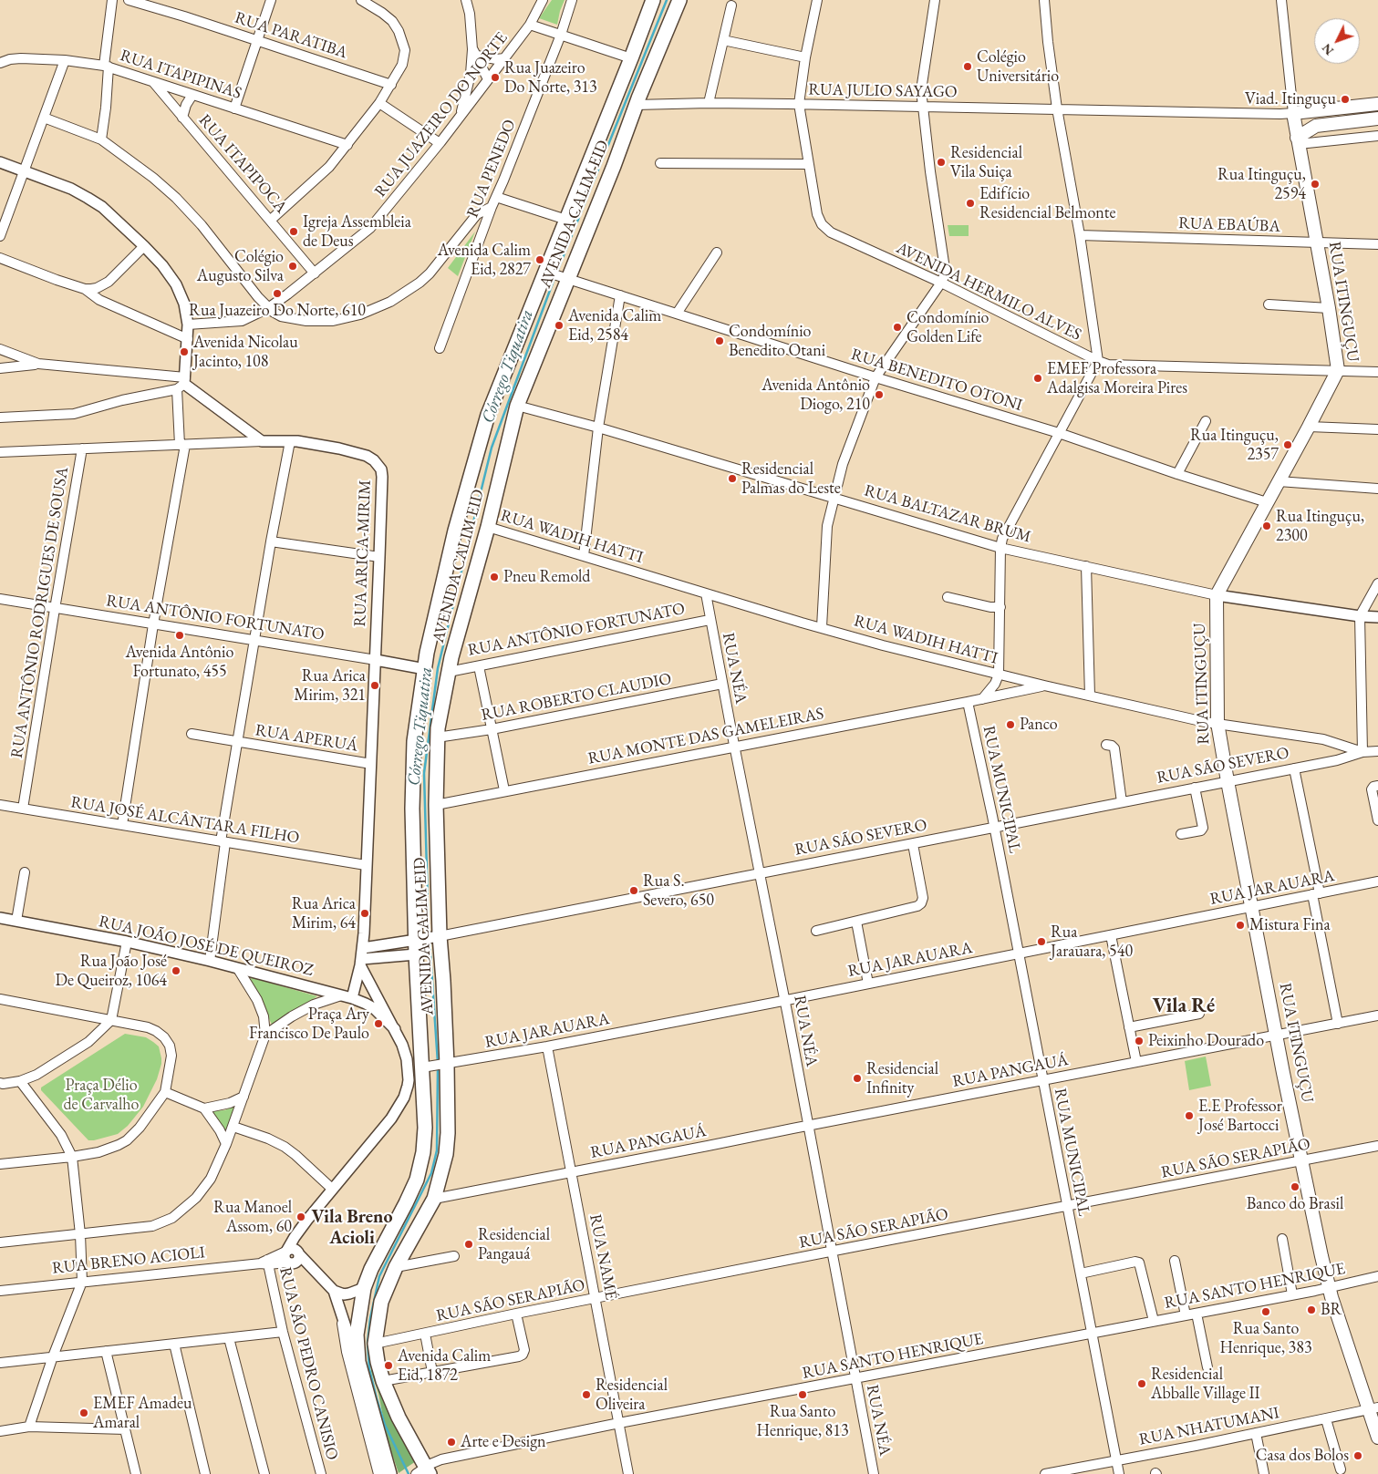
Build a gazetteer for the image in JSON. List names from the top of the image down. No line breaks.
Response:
{"streets":{"main road":["AVENIDA CALIM EID","RUA ITINGUÇU"],"street":["RUA PARATIBA","RUA ITAPIPINAS","RUA JULIO SAYAGO","RUA JUAZEIRO DO NORTE","RUA ITAPIPOCA","RUA PENEDO","RUA EBAÚBA","AVENIDA HERMILO ALVES","RUA BENEDITO OTONI","RUA BALTAZAR BRUM","RUA WADIH HATTI","RUA ARICA-MIRIM","RUA ANTÔNIO RODRIGUES DE SOUSA","RUA ANTÔNIO FORTUNATO","RUA NÉA","RUA ROBERTO CLAUDIO","RUA MONTE DAS GAMELEIRAS","RUA APERUÁ","RUA SÃO SEVERO","RUA MUNICIPAL","RUA JOSÉ ALCÂNTARA FILHO","RUA JARAUARA","RUA JOÃO JOSÉ DE QUEIROZ","RUA PANGAUÁ","RUA SÃO SERAPIÃO","RUA NAMÉ","RUA BRENO ACIOLI","RUA SANTO HENRIQUE","RUA SÃO PEDRO CANISIO","RUA NHATUMANI"]},"crossings":[["RUA ITAPIPINAS","RUA ITAPIPOCA"],["RUA JULIO SAYAGO","AVENIDA CALIM EID"],["RUA JULIO SAYAGO","AVENIDA HERMILO ALVES"],["RUA JULIO SAYAGO","RUA ITINGUÇU"],["RUA JUAZEIRO DO NORTE","RUA ITAPIPOCA"],["AVENIDA CALIM EID","RUA BENEDITO OTONI"],["AVENIDA CALIM EID","RUA BALTAZAR BRUM"],["AVENIDA CALIM EID","RUA WADIH HATTI"],["AVENIDA CALIM EID","RUA ANTÔNIO FORTUNATO"],["AVENIDA CALIM EID","RUA ROBERTO CLAUDIO"],["AVENIDA CALIM EID","RUA MONTE DAS GAMELEIRAS"],["AVENIDA CALIM EID","RUA SÃO SEVERO"],["AVENIDA CALIM EID","RUA JARAUARA"],["AVENIDA CALIM EID","RUA PANGAUÁ"],["AVENIDA CALIM EID","RUA SÃO SERAPIÃO"],["AVENIDA CALIM EID","RUA SANTO HENRIQUE"],["RUA EBAÚBA","RUA ITINGUÇU"],["AVENIDA HERMILO ALVES","RUA ITINGUÇU"],["RUA ITINGUÇU","RUA BENEDITO OTONI"],["RUA ITINGUÇU","RUA BALTAZAR BRUM"],["RUA ITINGUÇU","RUA WADIH HATTI"],["RUA ITINGUÇU","RUA SÃO SEVERO"],["RUA ITINGUÇU","RUA JARAUARA"],["RUA ITINGUÇU","RUA PANGAUÁ"],["RUA ITINGUÇU","RUA SÃO SERAPIÃO"],["RUA ITINGUÇU","RUA SANTO HENRIQUE"],["RUA ITINGUÇU","RUA NHATUMANI"],["RUA WADIH HATTI","RUA NÉA"],["RUA WADIH HATTI","RUA MONTE DAS GAMELEIRAS"],["RUA WADIH HATTI","RUA SÃO SEVERO"],["RUA ARICA-MIRIM","RUA ANTÔNIO RODRIGUES DE SOUSA"],["RUA ARICA-MIRIM","RUA ANTÔNIO FORTUNATO"],["RUA ARICA-MIRIM","RUA APERUÁ"],["RUA ARICA-MIRIM","RUA SÃO SEVERO"],["RUA ARICA-MIRIM","RUA JOSÉ ALCÂNTARA FILHO"],["RUA ARICA-MIRIM","RUA JOÃO JOSÉ DE QUEIROZ"],["RUA ANTÔNIO RODRIGUES DE SOUSA","RUA ANTÔNIO FORTUNATO"],["RUA ANTÔNIO RODRIGUES DE SOUSA","RUA JOSÉ ALCÂNTARA FILHO"],["RUA ANTÔNIO FORTUNATO","RUA NÉA"],["RUA NÉA","RUA ROBERTO CLAUDIO"],["RUA NÉA","RUA MONTE DAS GAMELEIRAS"],["RUA NÉA","RUA SÃO SEVERO"],["RUA NÉA","RUA JARAUARA"],["RUA NÉA","RUA PANGAUÁ"],["RUA NÉA","RUA SÃO SERAPIÃO"],["RUA NÉA","RUA SANTO HENRIQUE"],["RUA MONTE DAS GAMELEIRAS","RUA MUNICIPAL"],["RUA SÃO SEVERO","RUA MUNICIPAL"],["RUA MUNICIPAL","RUA JARAUARA"],["RUA MUNICIPAL","RUA PANGAUÁ"],["RUA MUNICIPAL","RUA SÃO SERAPIÃO"],["RUA MUNICIPAL","RUA SANTO HENRIQUE"],["RUA MUNICIPAL","RUA NHATUMANI"],["RUA JARAUARA","RUA NAMÉ"],["RUA PANGAUÁ","RUA NAMÉ"],["RUA SÃO SERAPIÃO","RUA NAMÉ"],["RUA NAMÉ","RUA SANTO HENRIQUE"],["RUA BRENO ACIOLI","RUA SÃO PEDRO CANISIO"]],"districts":["Vila Ré","Vila Breno Acioli"],"water":["Córrego Tiquatira"],"parks":["Praça Délio de Carvalho"],"places":["Colégio Universitário","Rua Juazeiro Do Norte, 313","Viad. Itinguçu","Residencial Vila Suiça","Rua Itinguçu, 2594","Edifício Residencial Belmonte","Igreja Assembleia de Deus","Avenida Calim Eid, 2827","Colégio Augusto Silva","Rua Juazeiro Do Norte, 610","Avenida Calim Eid, 2584","Condomínio Golden Life","Condomínio Benedito Otani","Avenida Nicolau Jacinto, 108","EMEF Professora Adalgisa Moreira Pires","Avenida Antônio Diogo, 210","Rua Itinguçu, 2357","Residencial Palmas do Leste","Rua Itinguçu, 2300","Pneu Remold","Avenida Antônio Fortunato, 455","Rua Arica Mirim, 321","Panco","Rua S. Severo, 650","Rua Arica Mirim, 64","Mistura Fina","Rua Jarauara, 540","Rua João José De Queiroz, 1064","Praça Ary Francisco De Paulo","Peixinho Dourado","Residencial Infinity","E.E Professor José Bartocci","Banco do Brasil","Rua Manoel Assom, 60","Residencial Pangauá","BR","Rua Santo Henrique, 383","Avenida Calim Eid, 1872","Residencial Abballe Village II","Residencial Oliveira","Rua Santo Henrique, 813","EMEF Amadeu Amaral","Arte e Design","Casa dos Bolos"],"north":"bottom left"}
